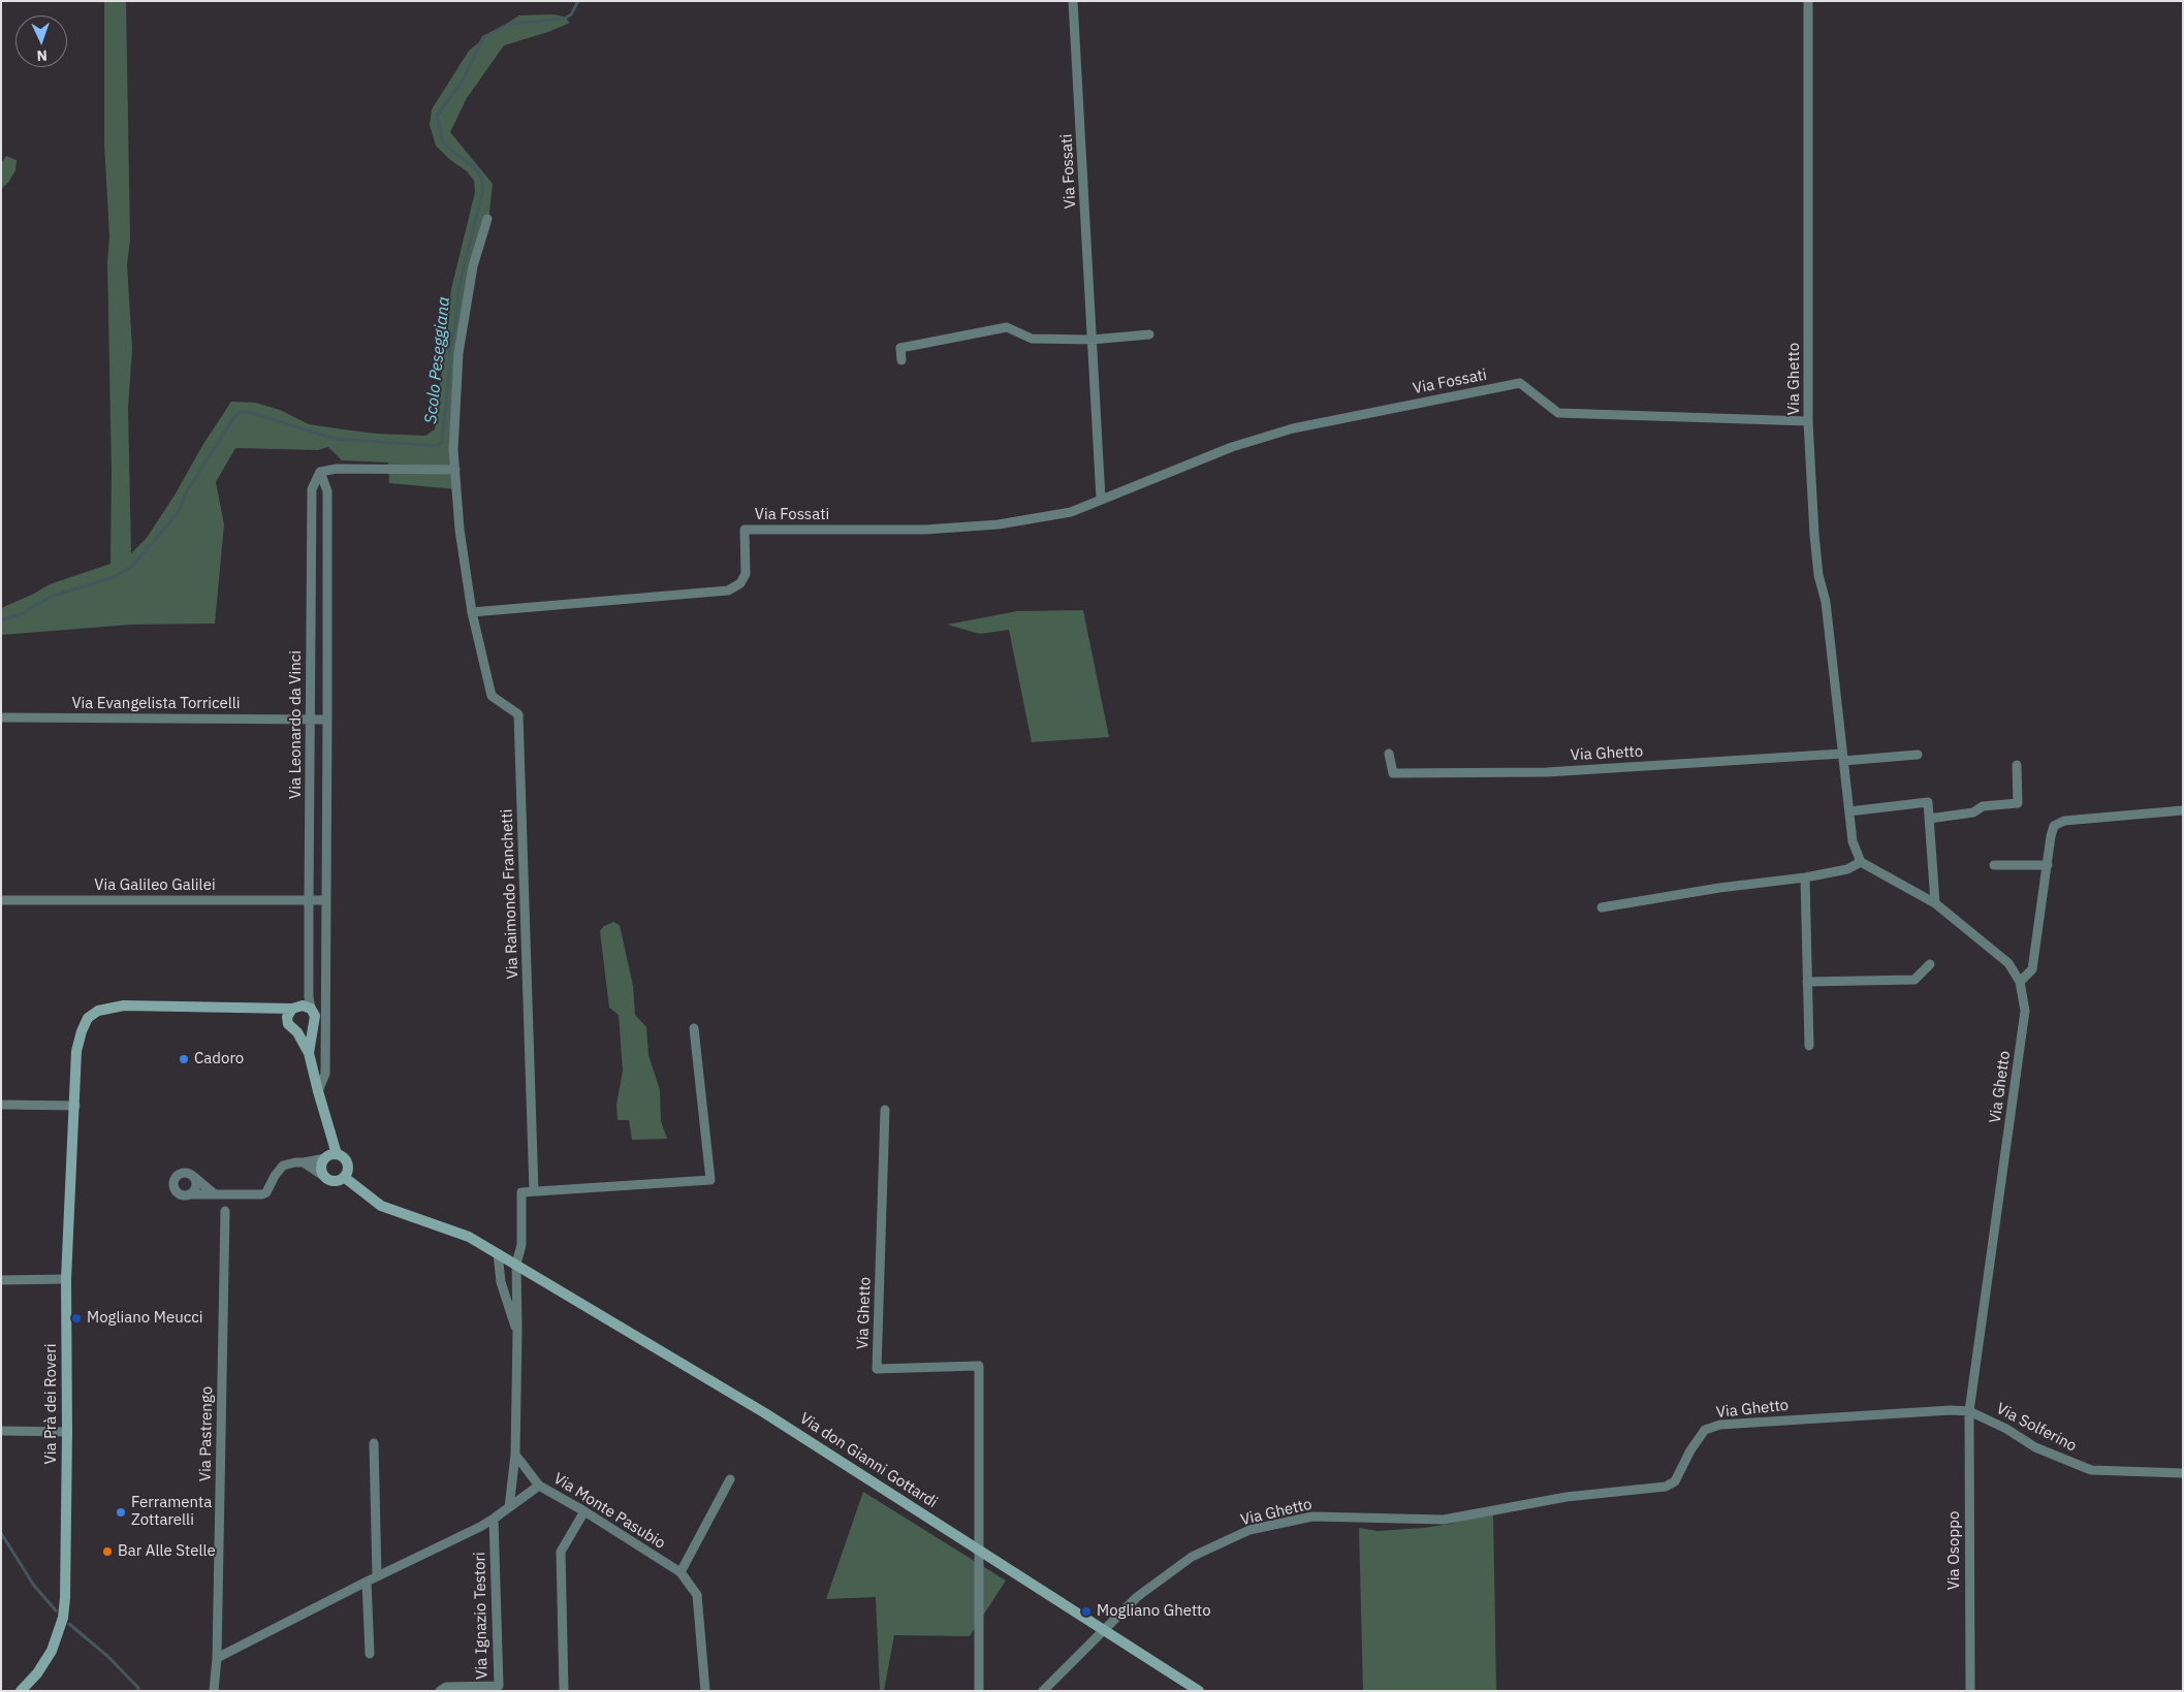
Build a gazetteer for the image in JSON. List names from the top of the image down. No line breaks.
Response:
{"streets":{"main road":["Via Prà dei Roveri","Via don Gianni Gottardi"],"street":["Via Fossati","Via Ghetto","Via Evangelista Torricelli","Via Leonardo da Vinci","Via Galileo Galilei","Via Raimondo Franchetti","Via Solferino","Via Pastrengo","Via Monte Pasubio","Via Osoppo","Via Ignazio Testori"]},"crossings":[["Via Fossati","Via Ghetto"],["Via Fossati","Via Raimondo Franchetti"],["Via Ghetto","Via Solferino"],["Via Ghetto","Via don Gianni Gottardi"],["Via Ghetto","Via Osoppo"],["Via Evangelista Torricelli","Via Leonardo da Vinci"],["Via Leonardo da Vinci","Via Galileo Galilei"],["Via Leonardo da Vinci","Via Prà dei Roveri"],["Via Solferino","Via Osoppo"],["Via Pastrengo","Via Monte Pasubio"],["Via Monte Pasubio","Via Ignazio Testori"]],"water":["Scolo Peseggiana"],"places":["Cadoro","Mogliano Meucci","Ferramenta Zottarelli","Bar Alle Stelle","Mogliano Ghetto"],"north":"bottom"}
